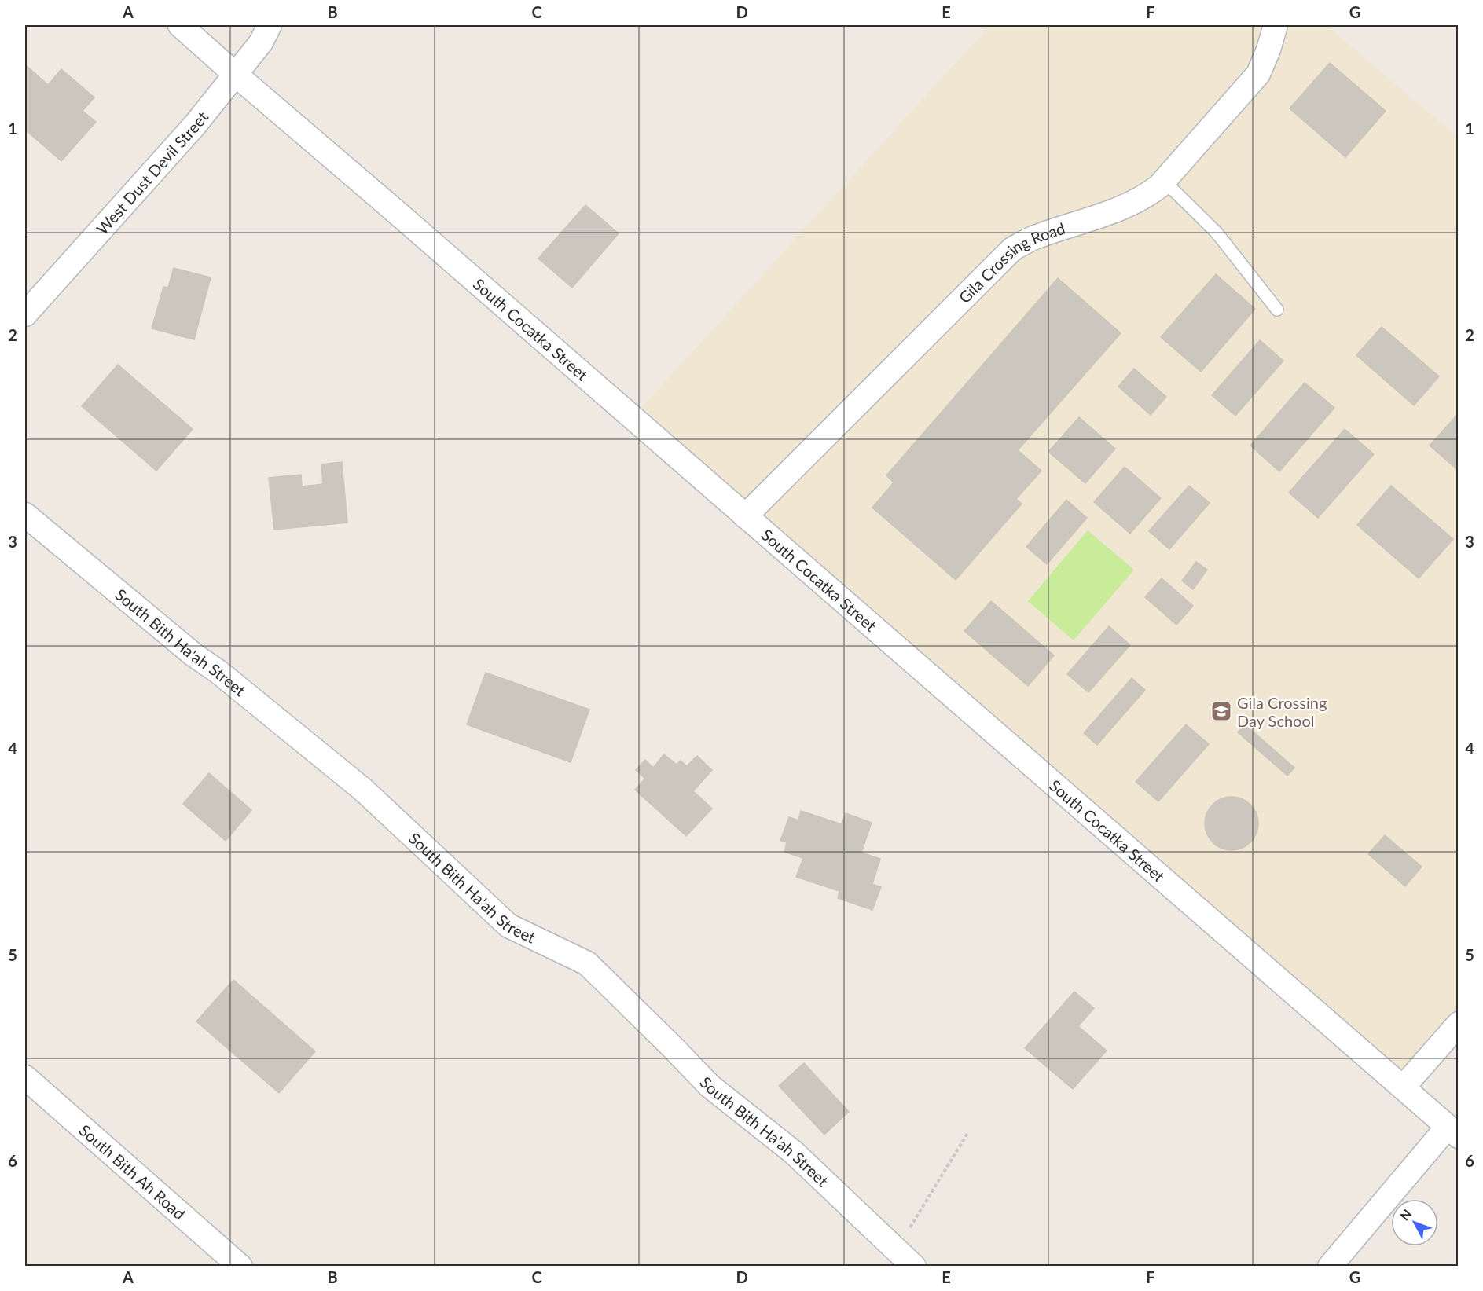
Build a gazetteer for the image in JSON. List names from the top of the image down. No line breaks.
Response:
{"streets":{"street":["West Dust Devil Street","Gila Crossing Road","South Cocatka Street","South Bith Ha'ah Street","South Bith Ah Road"]},"crossings":[["West Dust Devil Street","South Cocatka Street"],["Gila Crossing Road","South Cocatka Street"]],"places":{"school or university":["Gila Crossing Day School"]},"north":"top left","grid":{"columns":["A","B","C","D","E","F","G"],"rows":["1","2","3","4","5","6"]}}
